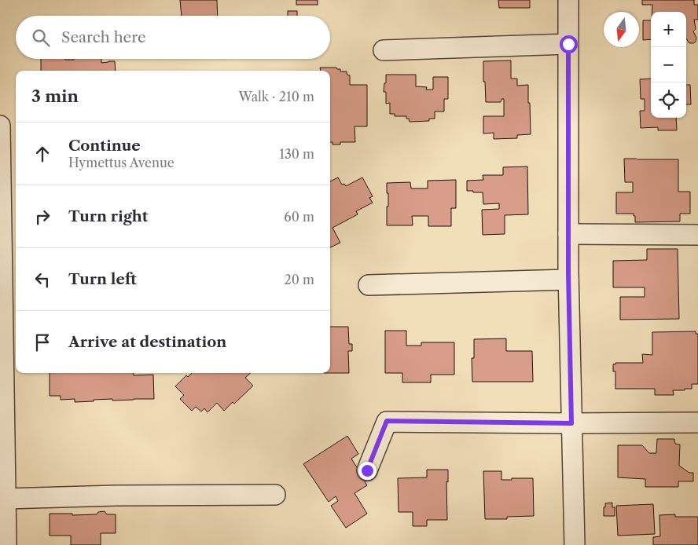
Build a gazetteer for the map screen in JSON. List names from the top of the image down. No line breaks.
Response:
{"north":"bottom","page":{"map_buttons":["+","−"],"search":"Search here","heading":["3 min","Walk · 210 m"],"list":[["Continue","Hymettus Avenue","130 m"],["Turn right","60 m"],["Turn left","20 m"],"Arrive at destination"]}}
